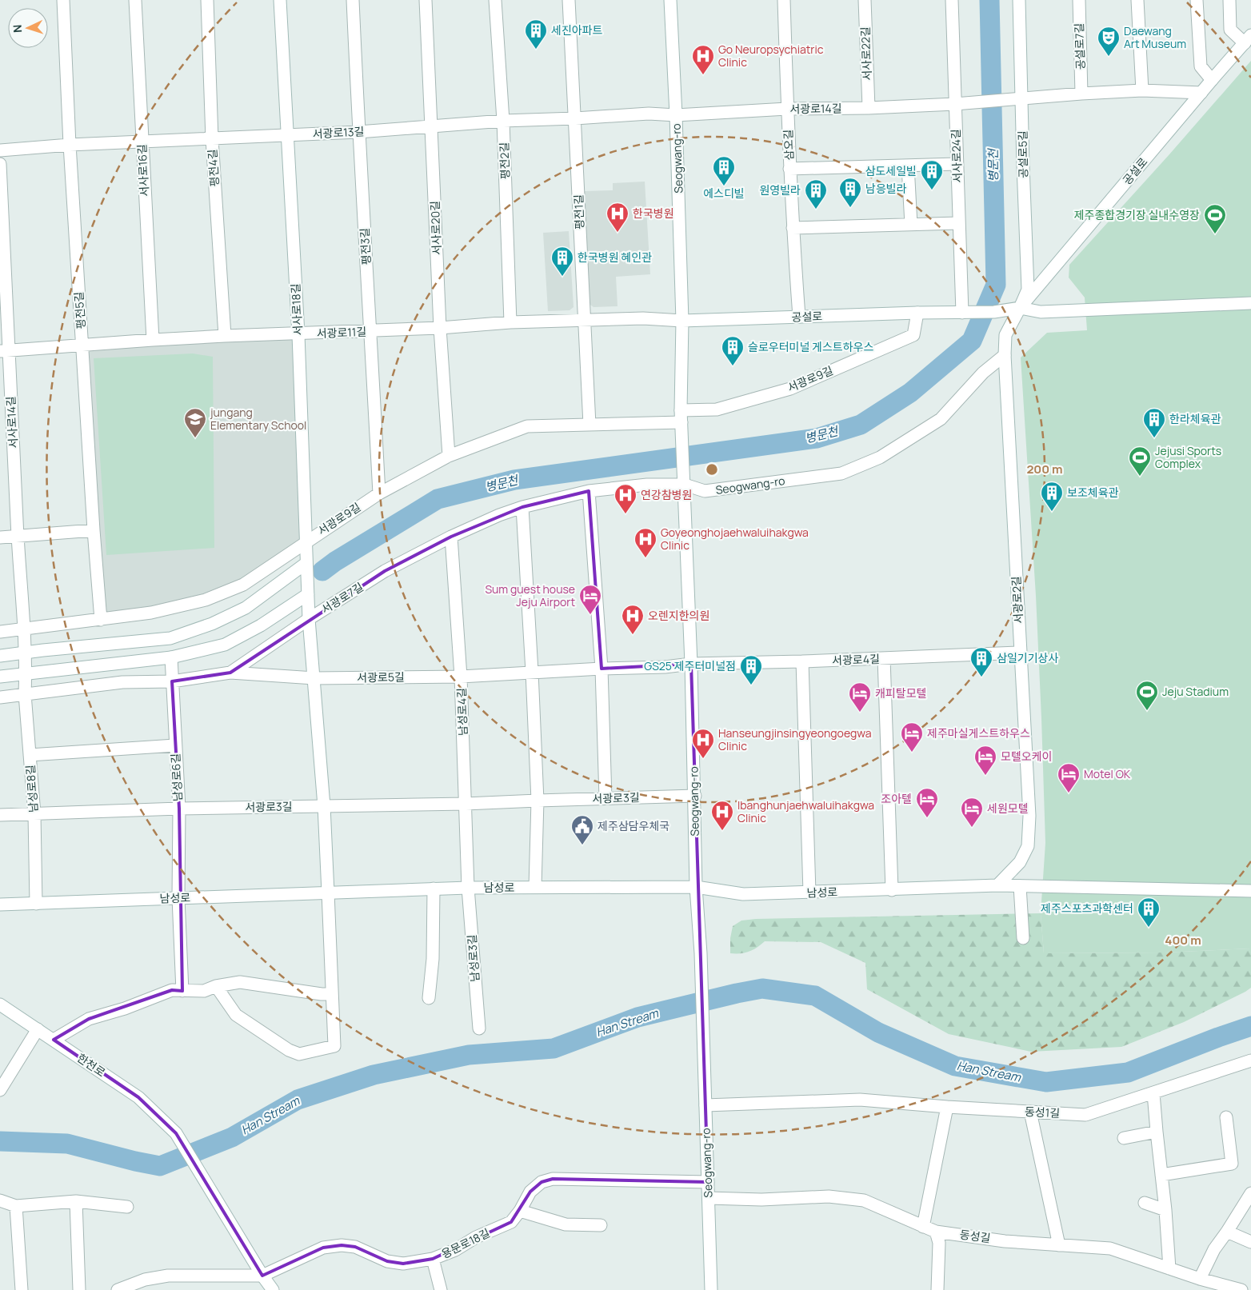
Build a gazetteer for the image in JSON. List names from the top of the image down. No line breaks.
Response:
{"streets":{"street":["공설로7길","서사로22길","서광로14길","서광로13길","삼오길","공설로5길","서사로24길","Seogwang-ro","평전2길","평전4길","서사로16길","공설로","평전1길","서사로20길","평전3길","서사로18길","평전5길","서광로11길","서광로9길","서사로14길","서광로7길","서광로2길","서광로4길","서광로5길","남성로4길","남성로6길","남성로8길","서광로3길","남성로","남성로3길","한천로","동성1길","동성길","용문로18길"]},"crossings":[["서사로22길","서광로14길"],["서광로14길","서광로13길"],["서광로14길","삼오길"],["서광로14길","공설로5길"],["서광로14길","서사로24길"],["서광로14길","Seogwang-ro"],["서광로13길","Seogwang-ro"],["서광로13길","평전2길"],["서광로13길","평전4길"],["서광로13길","서사로16길"],["서광로13길","평전1길"],["서광로13길","서사로20길"],["서광로13길","평전3길"],["서광로13길","서사로18길"],["서광로13길","평전5길"],["삼오길","서사로24길"],["삼오길","공설로"],["공설로5길","공설로"],["공설로5길","서광로2길"],["서사로24길","공설로"],["Seogwang-ro","공설로"],["Seogwang-ro","서광로11길"],["Seogwang-ro","서광로9길"],["Seogwang-ro","서광로7길"],["Seogwang-ro","서광로2길"],["Seogwang-ro","서광로4길"],["Seogwang-ro","서광로5길"],["Seogwang-ro","서광로3길"],["Seogwang-ro","남성로"],["Seogwang-ro","동성1길"],["Seogwang-ro","동성길"],["Seogwang-ro","용문로18길"],["평전2길","서광로11길"],["평전4길","서광로11길"],["서사로16길","서광로11길"],["공설로","서광로11길"],["공설로","서광로9길"],["공설로","서광로2길"],["평전1길","서광로11길"],["평전1길","서광로9길"],["서사로20길","서광로11길"],["서사로20길","서광로9길"],["평전3길","서광로11길"],["평전3길","서광로9길"],["서사로18길","서광로11길"],["서사로18길","서광로9길"],["서사로18길","서광로7길"],["평전5길","서광로11길"],["평전5길","서광로9길"],["서광로11길","서사로14길"],["서광로9길","서사로14길"],["서사로14길","남성로8길"],["서광로7길","서광로5길"],["서광로7길","남성로4길"],["서광로7길","남성로6길"],["서광로7길","남성로8길"],["서광로2길","서광로4길"],["서광로2길","남성로"],["서광로4길","서광로5길"],["서광로5길","남성로4길"],["남성로4길","서광로3길"],["남성로4길","남성로"],["남성로4길","남성로3길"],["남성로6길","서광로3길"],["남성로6길","남성로"],["남성로8길","서광로3길"],["남성로8길","남성로"],["남성로","남성로3길"],["한천로","용문로18길"]],"water":["병문천","Han Stream"],"places":{"building":["세진아파트","에스디빌","삼도세일빌","남응빌라","원영빌라","한국병원 혜인관","슬로우터미널 게스트하우스","한라체육관","보조체육관","삼일기기상사","GS25 제주터미널점","제주스포츠과학센터"],"theatre":["Daewang Art Museum"],"hospital":["Go Neuropsychiatric Clinic","한국병원","연강참병원","Goyeonghojaehwaluihakgwa Clinic","오렌지한의원","Hanseungjinsingyeongoegwa Clinic","Ibanghunjaehwaluihakgwa Clinic"],"sports":["제주종합경기장 실내수영장","Jejusi Sports Complex","Jeju Stadium"],"school or university":["jungang Elementary School"],"hotel":["Sum guest house Jeju Airport","캐피탈모텔","제주마실게스트하우스","모텔오케이","Motel OK","조아텔","세원모텔"],"public building":["제주삼담우체국"]},"north":"left","rings":["200 m","400 m"]}
